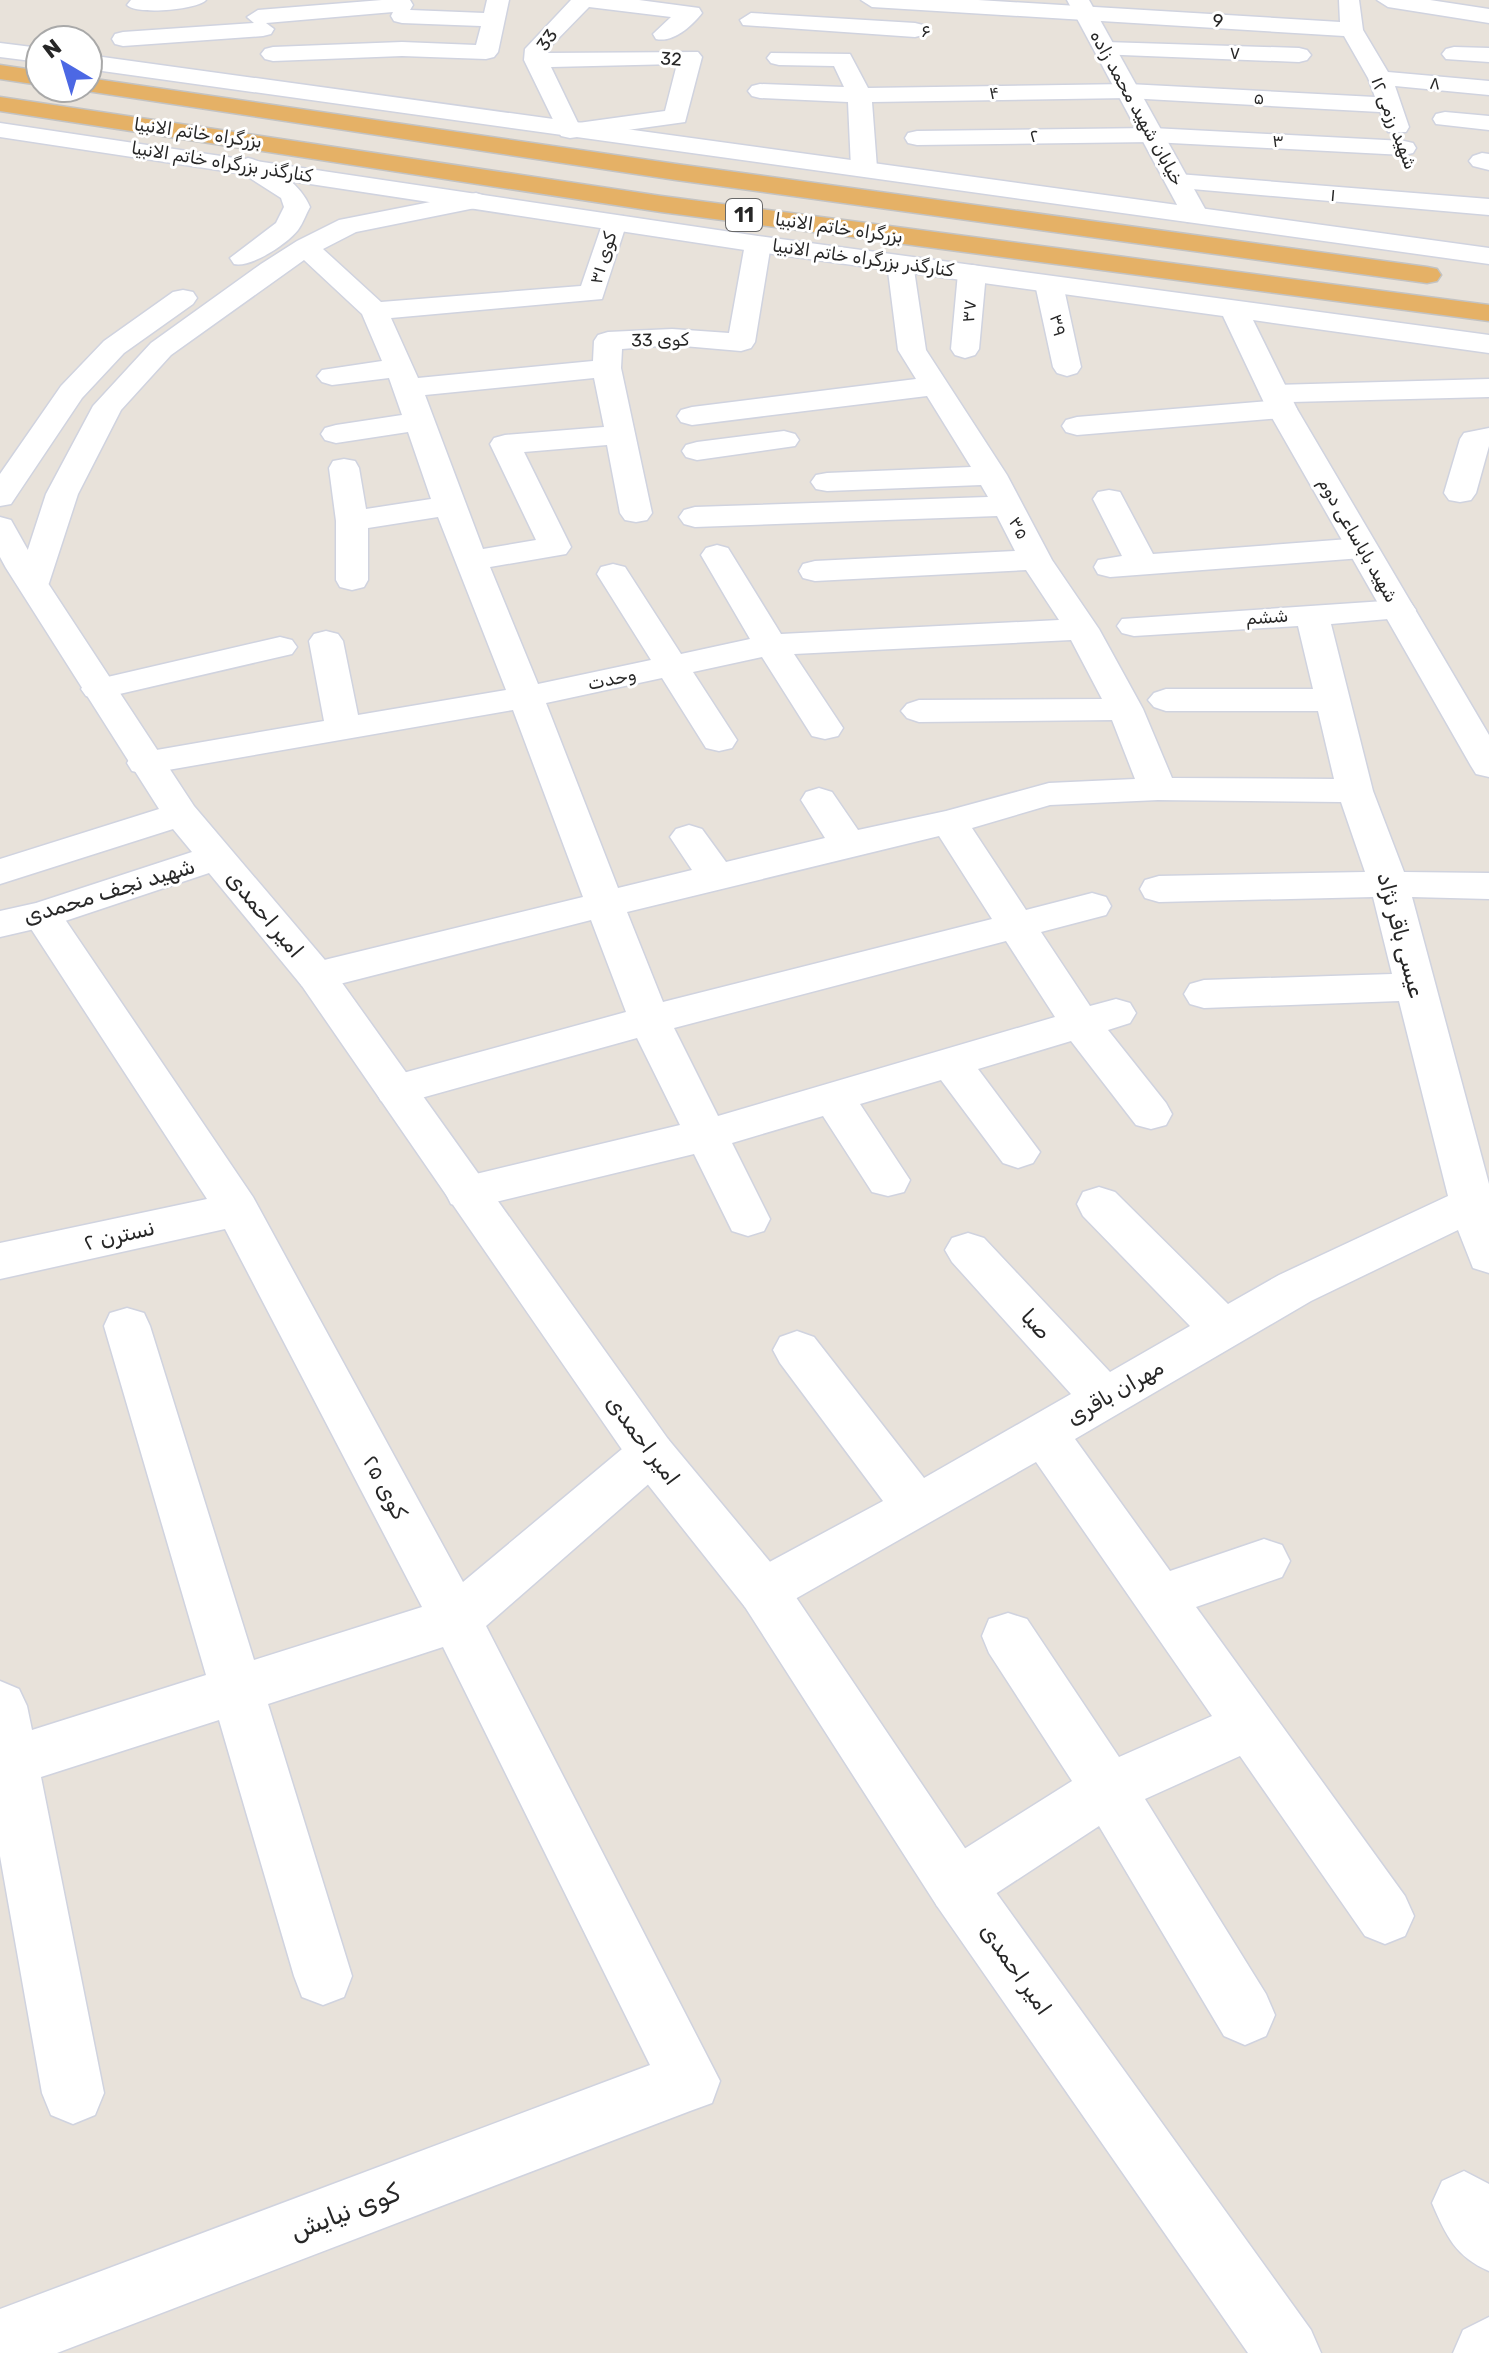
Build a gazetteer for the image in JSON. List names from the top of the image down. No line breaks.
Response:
{"streets":{"highway":["بزرگراه خاتم الانبیا","11"],"street":["9","۶","33","۷","32","۸","۴","۵","خیابان شهید محمد زاده","شهید رزمی ۱۲","۲","۳","کنارگذر بزرگراه خاتم الانبیا","۱","کوی ۳۱","۳۷","۳۹","کوی 33","۳۵","شهید باباساعی دوم","ششم","وحدت","شهید نجف محمدی","امیر احمدی","عیسی باقر نژاد","نسترن ۲","صبا","مهران باقری","کوی ۲۵","کوی نیایش"]},"crossings":[["9","خیابان شهید محمد زاده"],["9","شهید رزمی ۱۲"],["33","32"],["۷","خیابان شهید محمد زاده"],["۷","شهید رزمی ۱۲"],["۸","شهید رزمی ۱۲"],["۴","۵"],["۴","خیابان شهید محمد زاده"],["۵","خیابان شهید محمد زاده"],["۵","شهید رزمی ۱۲"],["خیابان شهید محمد زاده","۲"],["خیابان شهید محمد زاده","۳"],["خیابان شهید محمد زاده","۱"],["شهید رزمی ۱۲","۳"],["شهید رزمی ۱۲","۱"],["بزرگراه خاتم الانبیا","کنارگذر بزرگراه خاتم الانبیا"],["۲","۳"],["کنارگذر بزرگراه خاتم الانبیا","کوی ۳۱"],["کنارگذر بزرگراه خاتم الانبیا","۳۷"],["کنارگذر بزرگراه خاتم الانبیا","۳۹"],["کنارگذر بزرگراه خاتم الانبیا","کوی 33"],["کنارگذر بزرگراه خاتم الانبیا","۳۵"],["کنارگذر بزرگراه خاتم الانبیا","شهید باباساعی دوم"],["۳۵","وحدت"],["شهید باباساعی دوم","ششم"],["ششم","عیسی باقر نژاد"],["وحدت","امیر احمدی"],["شهید نجف محمدی","امیر احمدی"],["شهید نجف محمدی","کوی ۲۵"],["امیر احمدی","مهران باقری"],["عیسی باقر نژاد","مهران باقری"],["نسترن ۲","کوی ۲۵"],["صبا","مهران باقری"],["کوی ۲۵","کوی نیایش"]],"north":"top left"}
